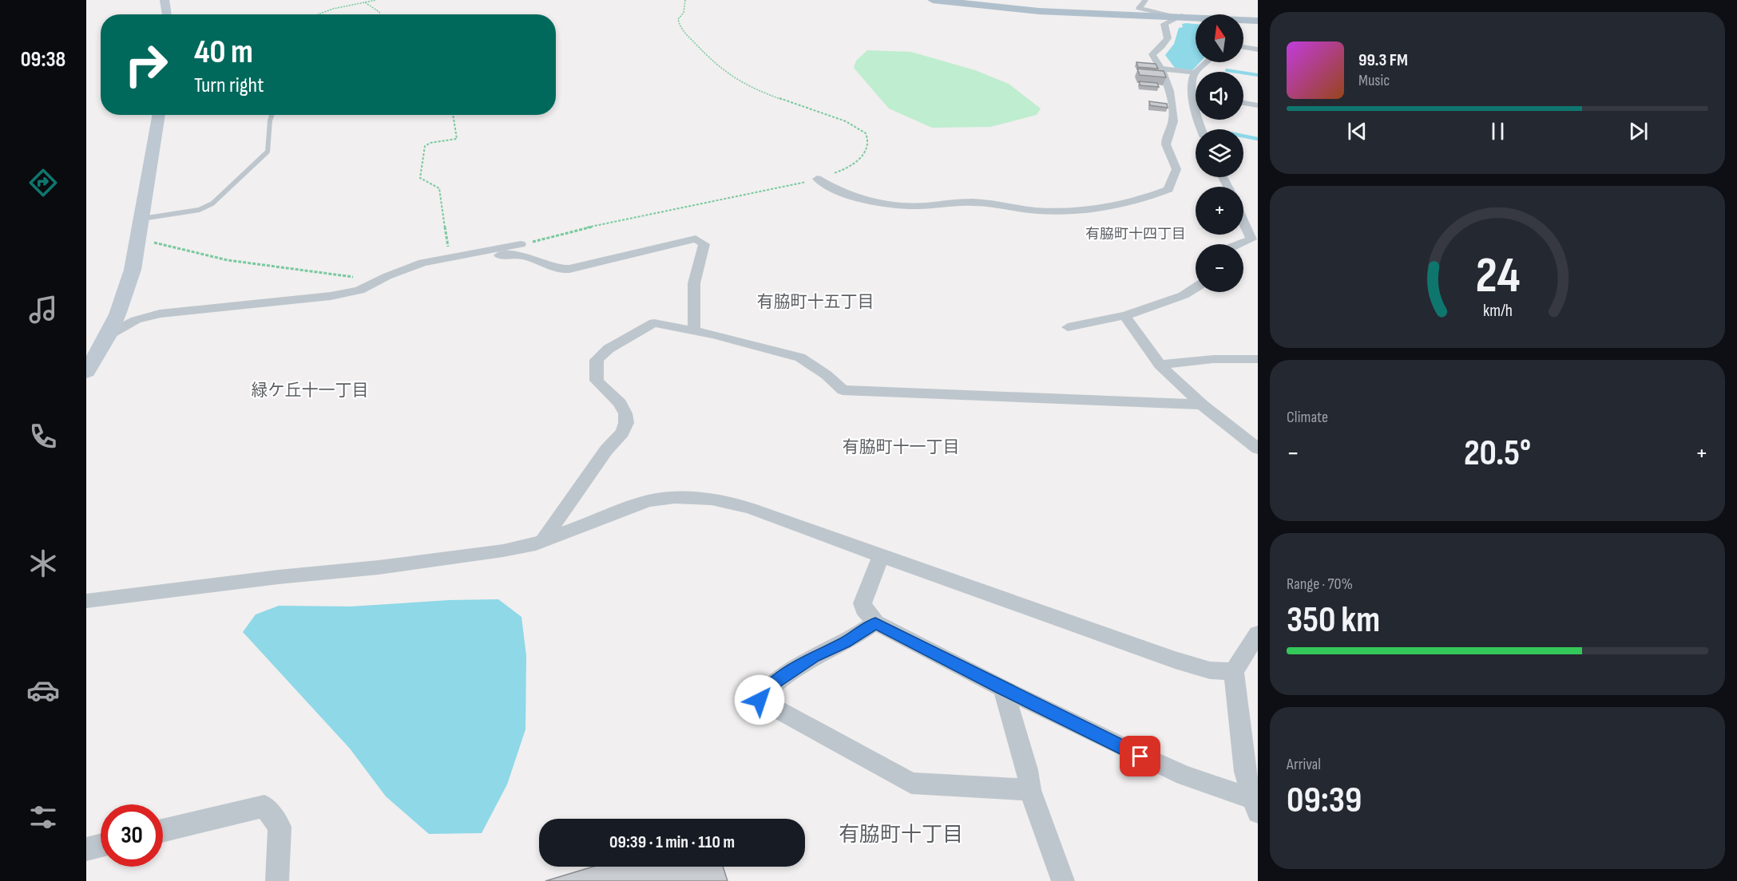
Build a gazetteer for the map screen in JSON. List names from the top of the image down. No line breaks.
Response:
{"districts":["有脇町十四丁目","有脇町十五丁目","緑ケ丘十一丁目","有脇町十一丁目","有脇町十丁目"],"north":"top","page":{"tabs":"09:38","map_buttons":["+","−"],"turn":["40 m","Turn right"],"song":["99.3 FM","Music"],"tile":["Climate",["Range · 70%","350 km"],["Arrival","09:39"]],"heat":["−","20.5°","+"],"limit":"30","trip":"09:39 · 1 min · 110 m","gauge":["24","km/h"]}}
